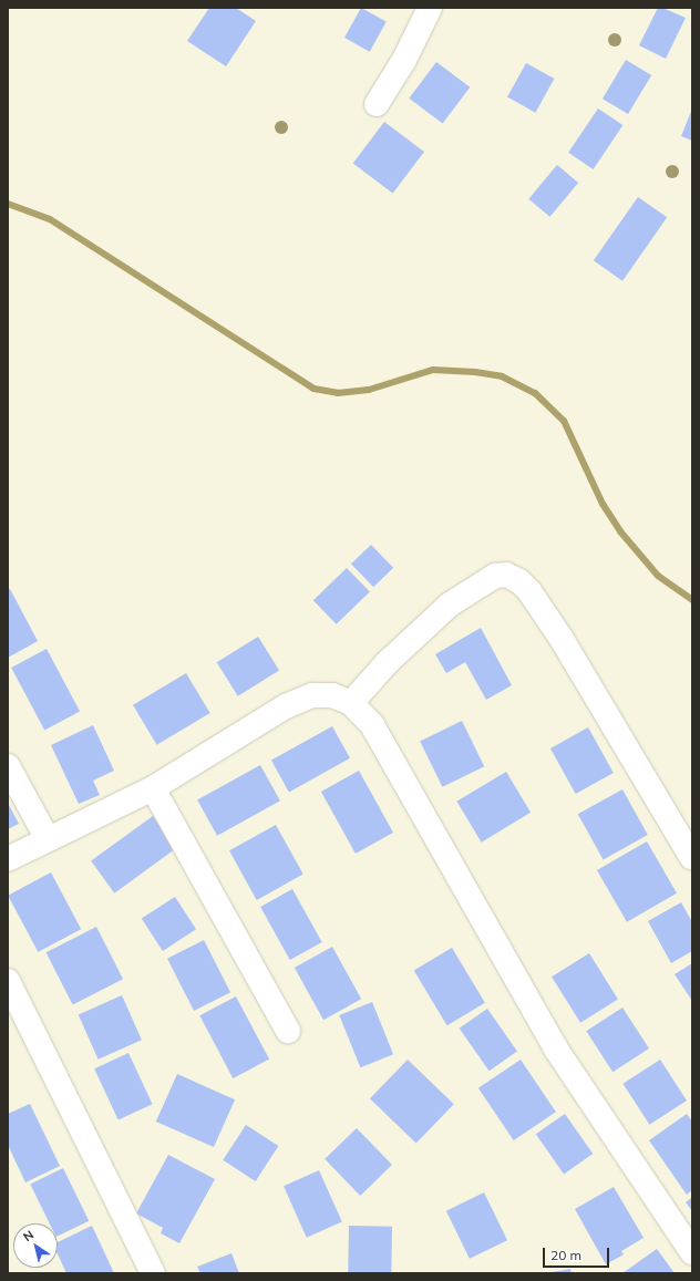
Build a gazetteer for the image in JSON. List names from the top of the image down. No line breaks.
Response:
{"scale_bar":"20 m","north":"top left"}
